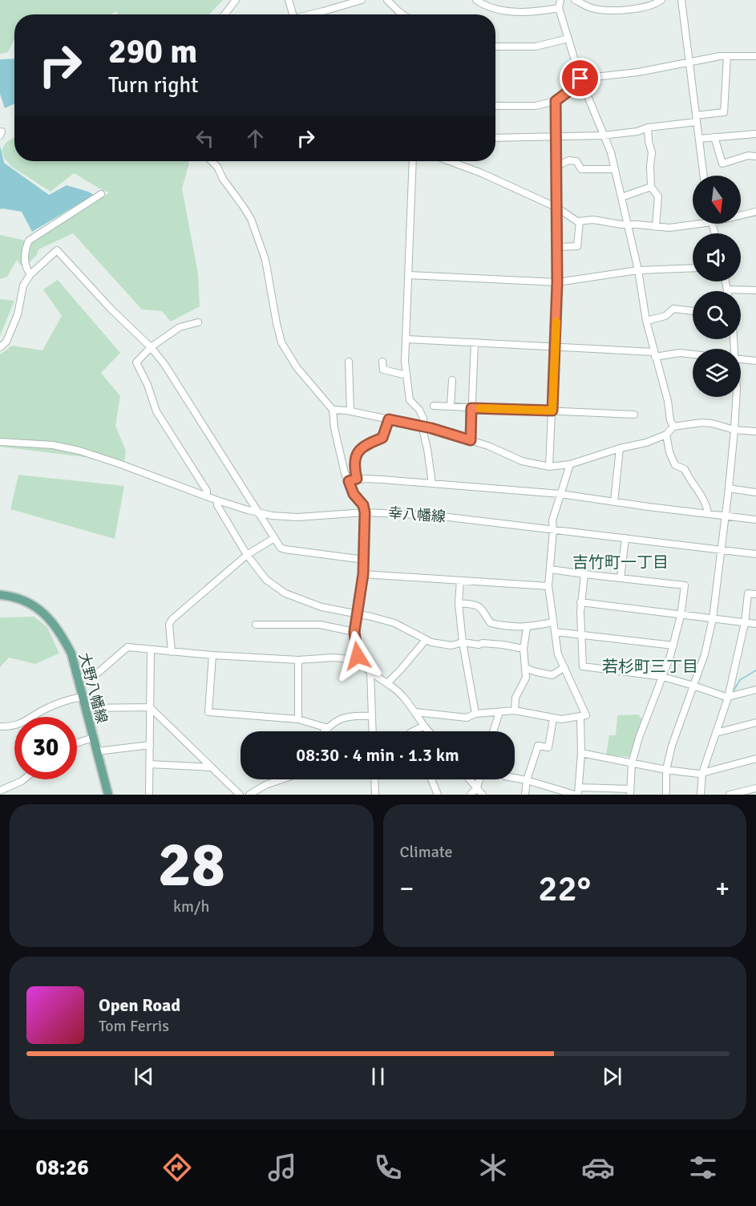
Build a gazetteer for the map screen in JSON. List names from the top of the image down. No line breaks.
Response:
{"streets":{"main road":["大野八幡線"],"street":["幸八幡線"]},"districts":["吉竹町一丁目","若杉町三丁目"],"north":"bottom","page":{"turn":["290 m","Turn right"],"limit":"30","trip":"08:30 · 4 min · 1.3 km","tile":[["28","km/h"],"Climate"],"heat":["−","22°","+"],"song":["Open Road","Tom Ferris"],"tabs":"08:26"}}
